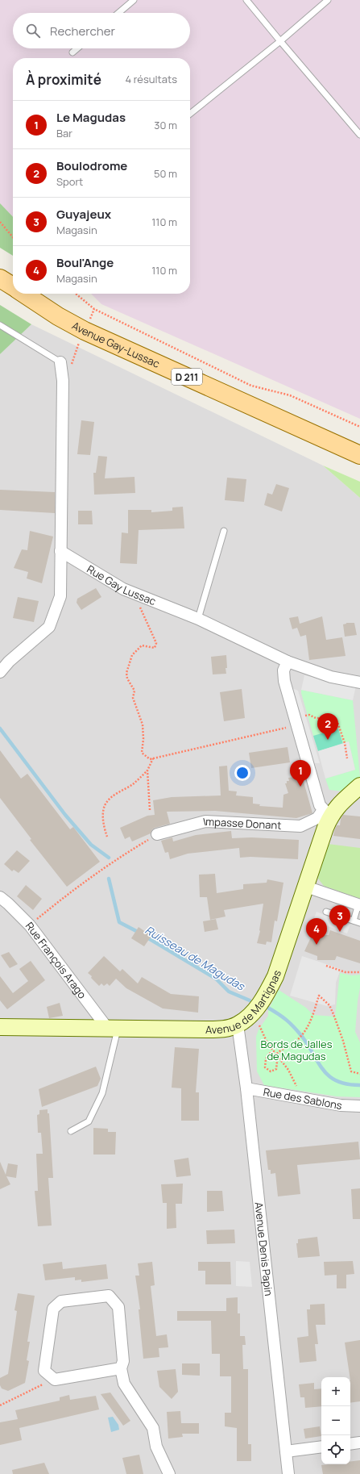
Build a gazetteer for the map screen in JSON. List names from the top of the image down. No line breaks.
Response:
{"streets":{"main road":["Avenue Gay-Lussac","D 211"],"street":["Rue Gay Lussac","Impasse Donant","Rue François Arago","Avenue de Martignas","Rue des Sablons","Avenue Denis Papin"]},"crossings":[["Impasse Donant","Avenue de Martignas"],["Rue François Arago","Avenue de Martignas"],["Avenue de Martignas","Avenue Denis Papin"],["Rue des Sablons","Avenue Denis Papin"]],"water":["Ruisseau de Magudas"],"parks":["Bords de Jalles de Magudas"],"page":{"search":"Rechercher","heading":["À proximité","4 résultats"],"list":[{"mark":"1","name":"Le Magudas","note":"Bar","value":"30 m"},{"mark":"2","name":"Boulodrome","note":"Sport","value":"50 m"},{"mark":"3","name":"Guyajeux","note":"Magasin","value":"110 m"},{"mark":"4","name":"Boul'Ange","note":"Magasin","value":"110 m"}],"pins":["2","1","3","4"],"map_buttons":["+","−"]}}
